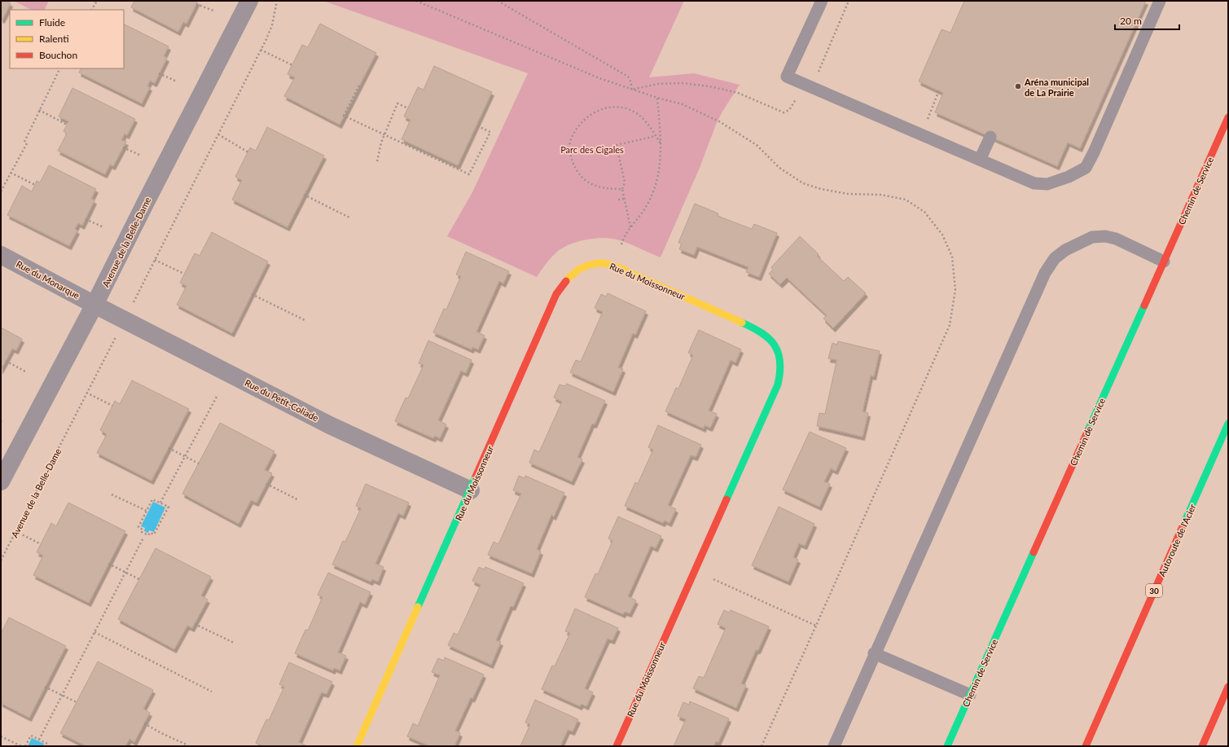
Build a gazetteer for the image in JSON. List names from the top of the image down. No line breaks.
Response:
{"streets":{"main road":["Chemin de Service","Rue du Moissonneur","Autoroute de l'Acier","30"],"street":["Avenue de la Belle-Dame","Rue du Monarque","Rue du Petit-Coliade"]},"crossings":[["Avenue de la Belle-Dame","Rue du Monarque"],["Avenue de la Belle-Dame","Rue du Petit-Coliade"],["Rue du Monarque","Rue du Petit-Coliade"],["Rue du Moissonneur","Rue du Petit-Coliade"]],"parks":["Parc des Cigales"],"places":["Aréna municipal de La Prairie"],"legend":["Fluide","Ralenti","Bouchon"],"scale_bar":"20 m"}
